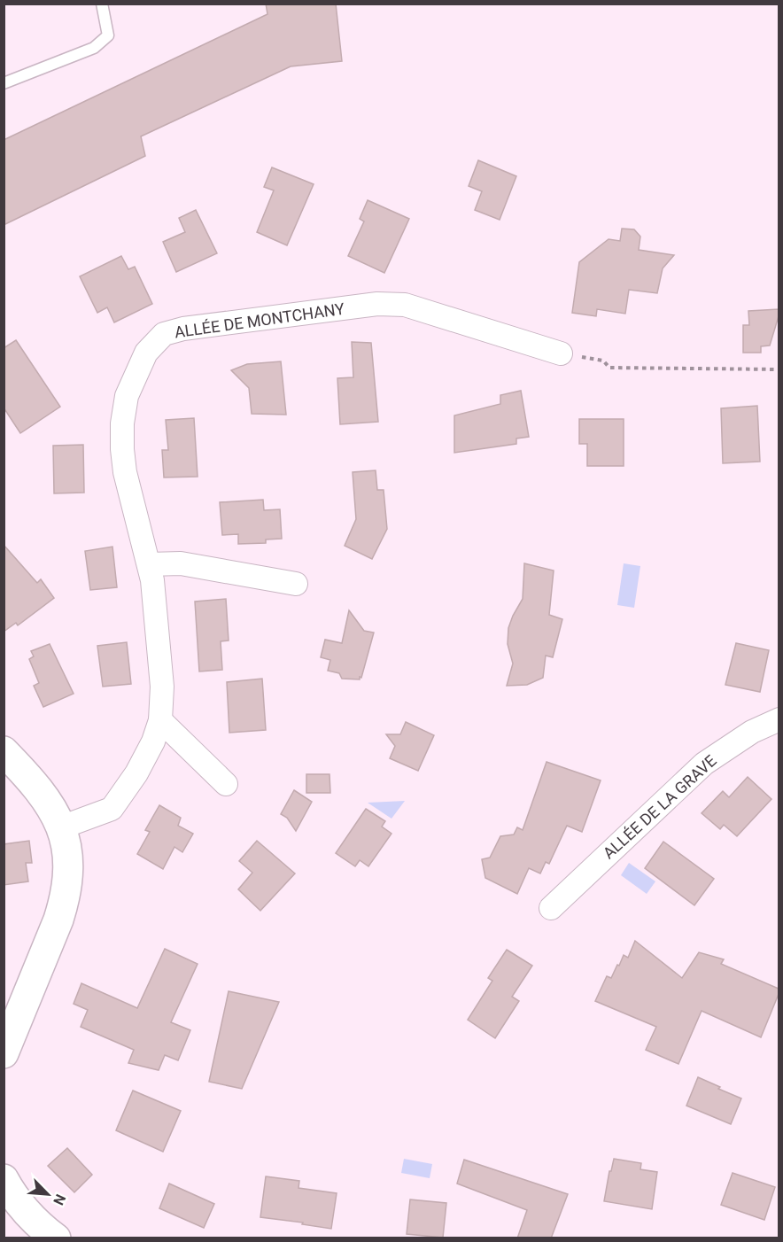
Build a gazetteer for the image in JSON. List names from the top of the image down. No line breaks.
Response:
{"streets":{"street":["ALLÉE DE MONTCHANY","ALLÉE DE LA GRAVE"]},"north":"bottom right"}
